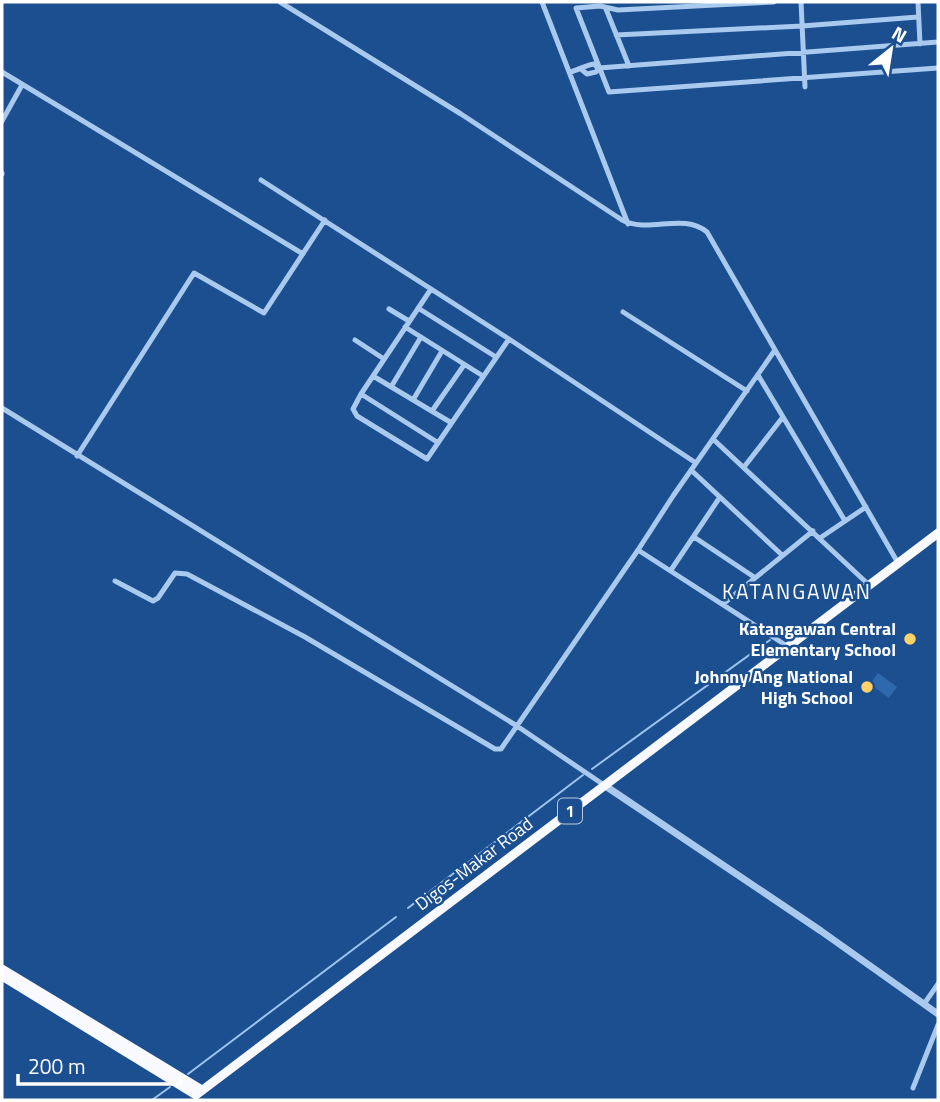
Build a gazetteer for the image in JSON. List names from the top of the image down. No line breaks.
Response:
{"streets":{"highway":["1","Digos-Makar Road"]},"districts":["KATANGAWAN"],"places":["Katangawan Central Elementary School","Johnny Ang National High School"],"scale_bar":"200 m","north":"top right"}
